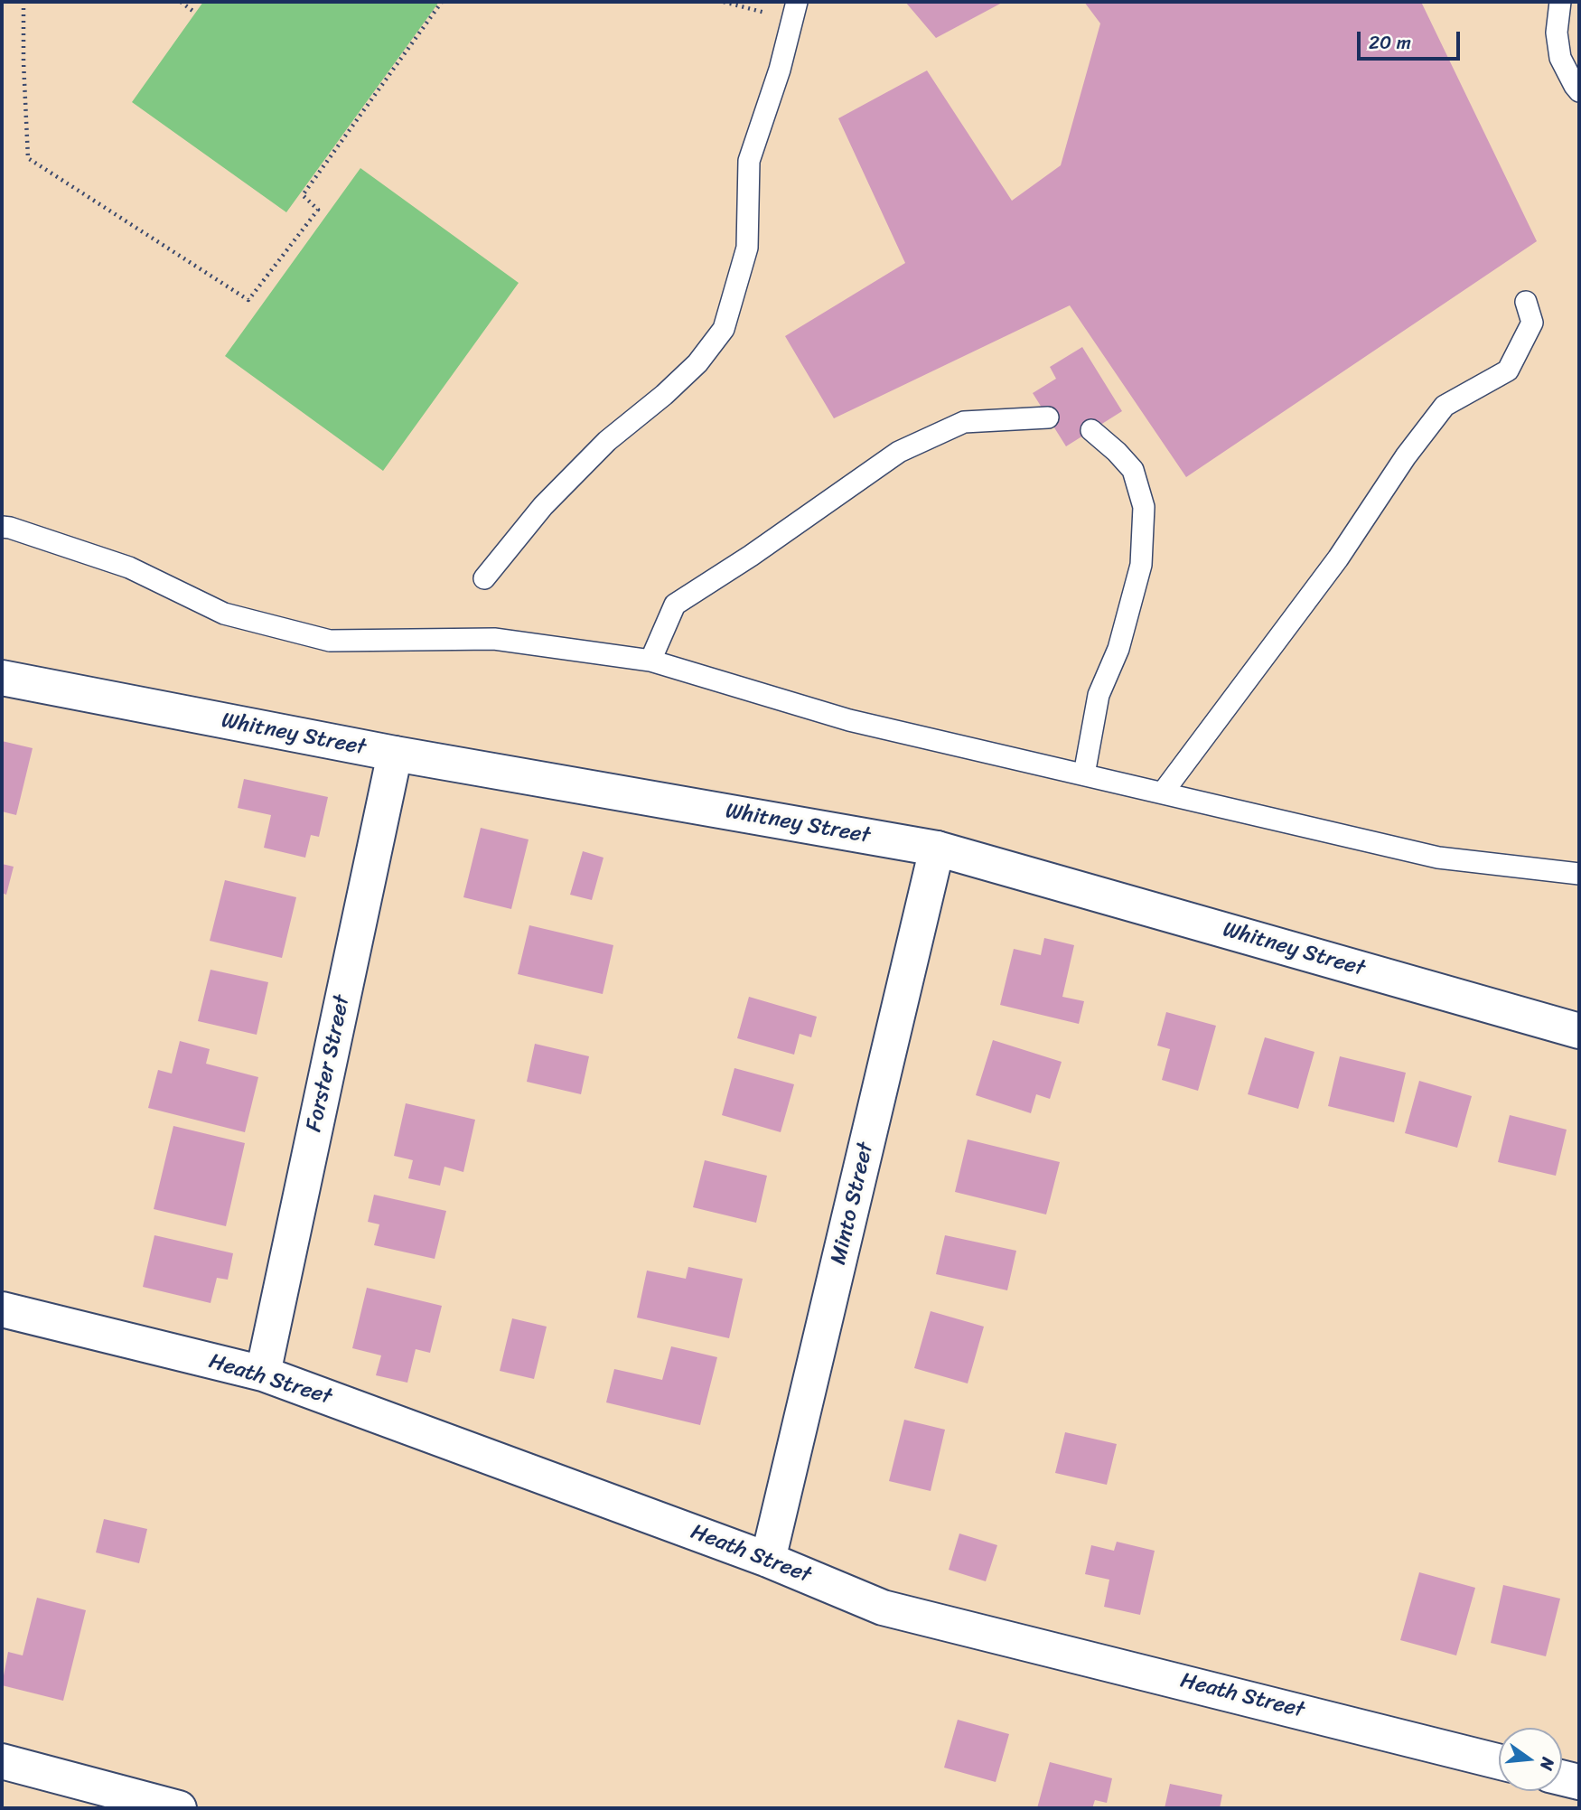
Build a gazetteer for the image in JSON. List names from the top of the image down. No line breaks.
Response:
{"streets":{"street":["Whitney Street","Forster Street","Minto Street","Heath Street"]},"crossings":[["Whitney Street","Forster Street"],["Whitney Street","Minto Street"],["Forster Street","Heath Street"],["Minto Street","Heath Street"]],"scale_bar":"20 m","north":"right"}
